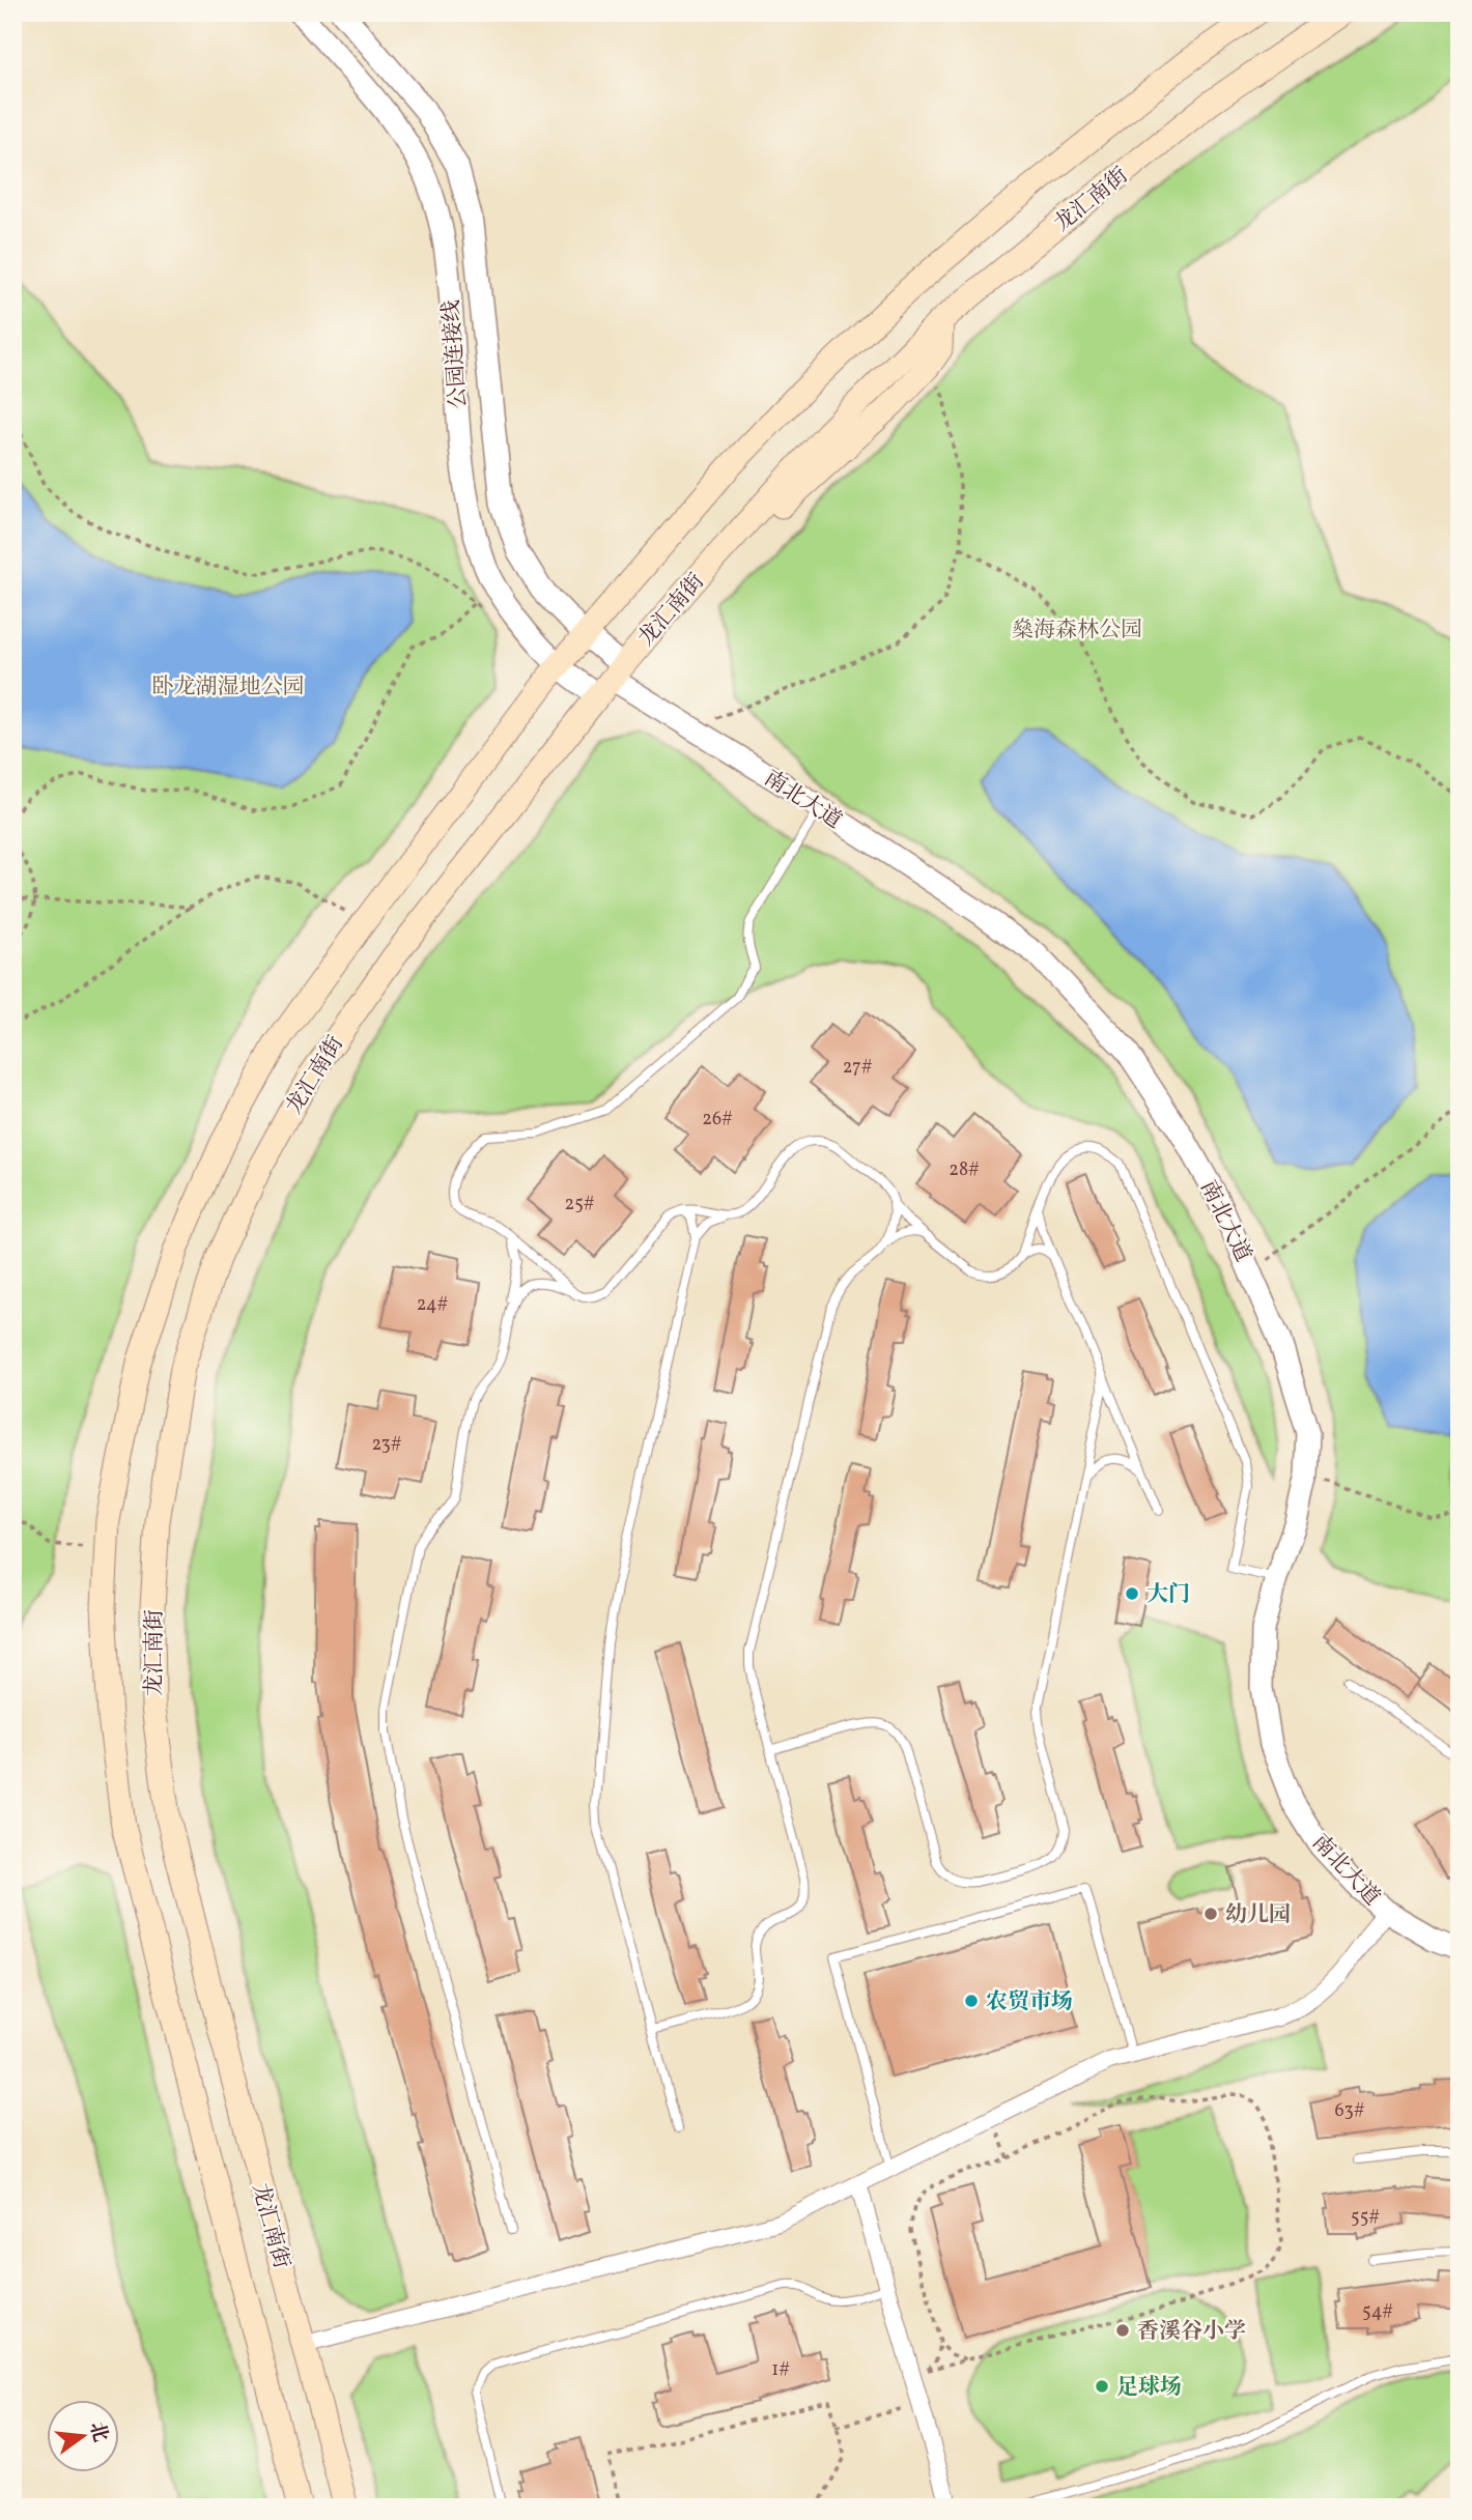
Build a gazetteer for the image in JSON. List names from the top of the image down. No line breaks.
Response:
{"streets":{"main road":["龙汇南街"],"street":["公园连接线","南北大道"]},"crossings":[["龙汇南街","公园连接线"],["龙汇南街","南北大道"],["公园连接线","南北大道"]],"parks":["燊海森林公园","卧龙湖湿地公园"],"places":["大门","幼儿园","农贸市场","香溪谷小学","足球场"],"house_numbers":["27#","26#","28#","25#","24#","23#","63#","55#","54#","1#"],"north":"right"}
